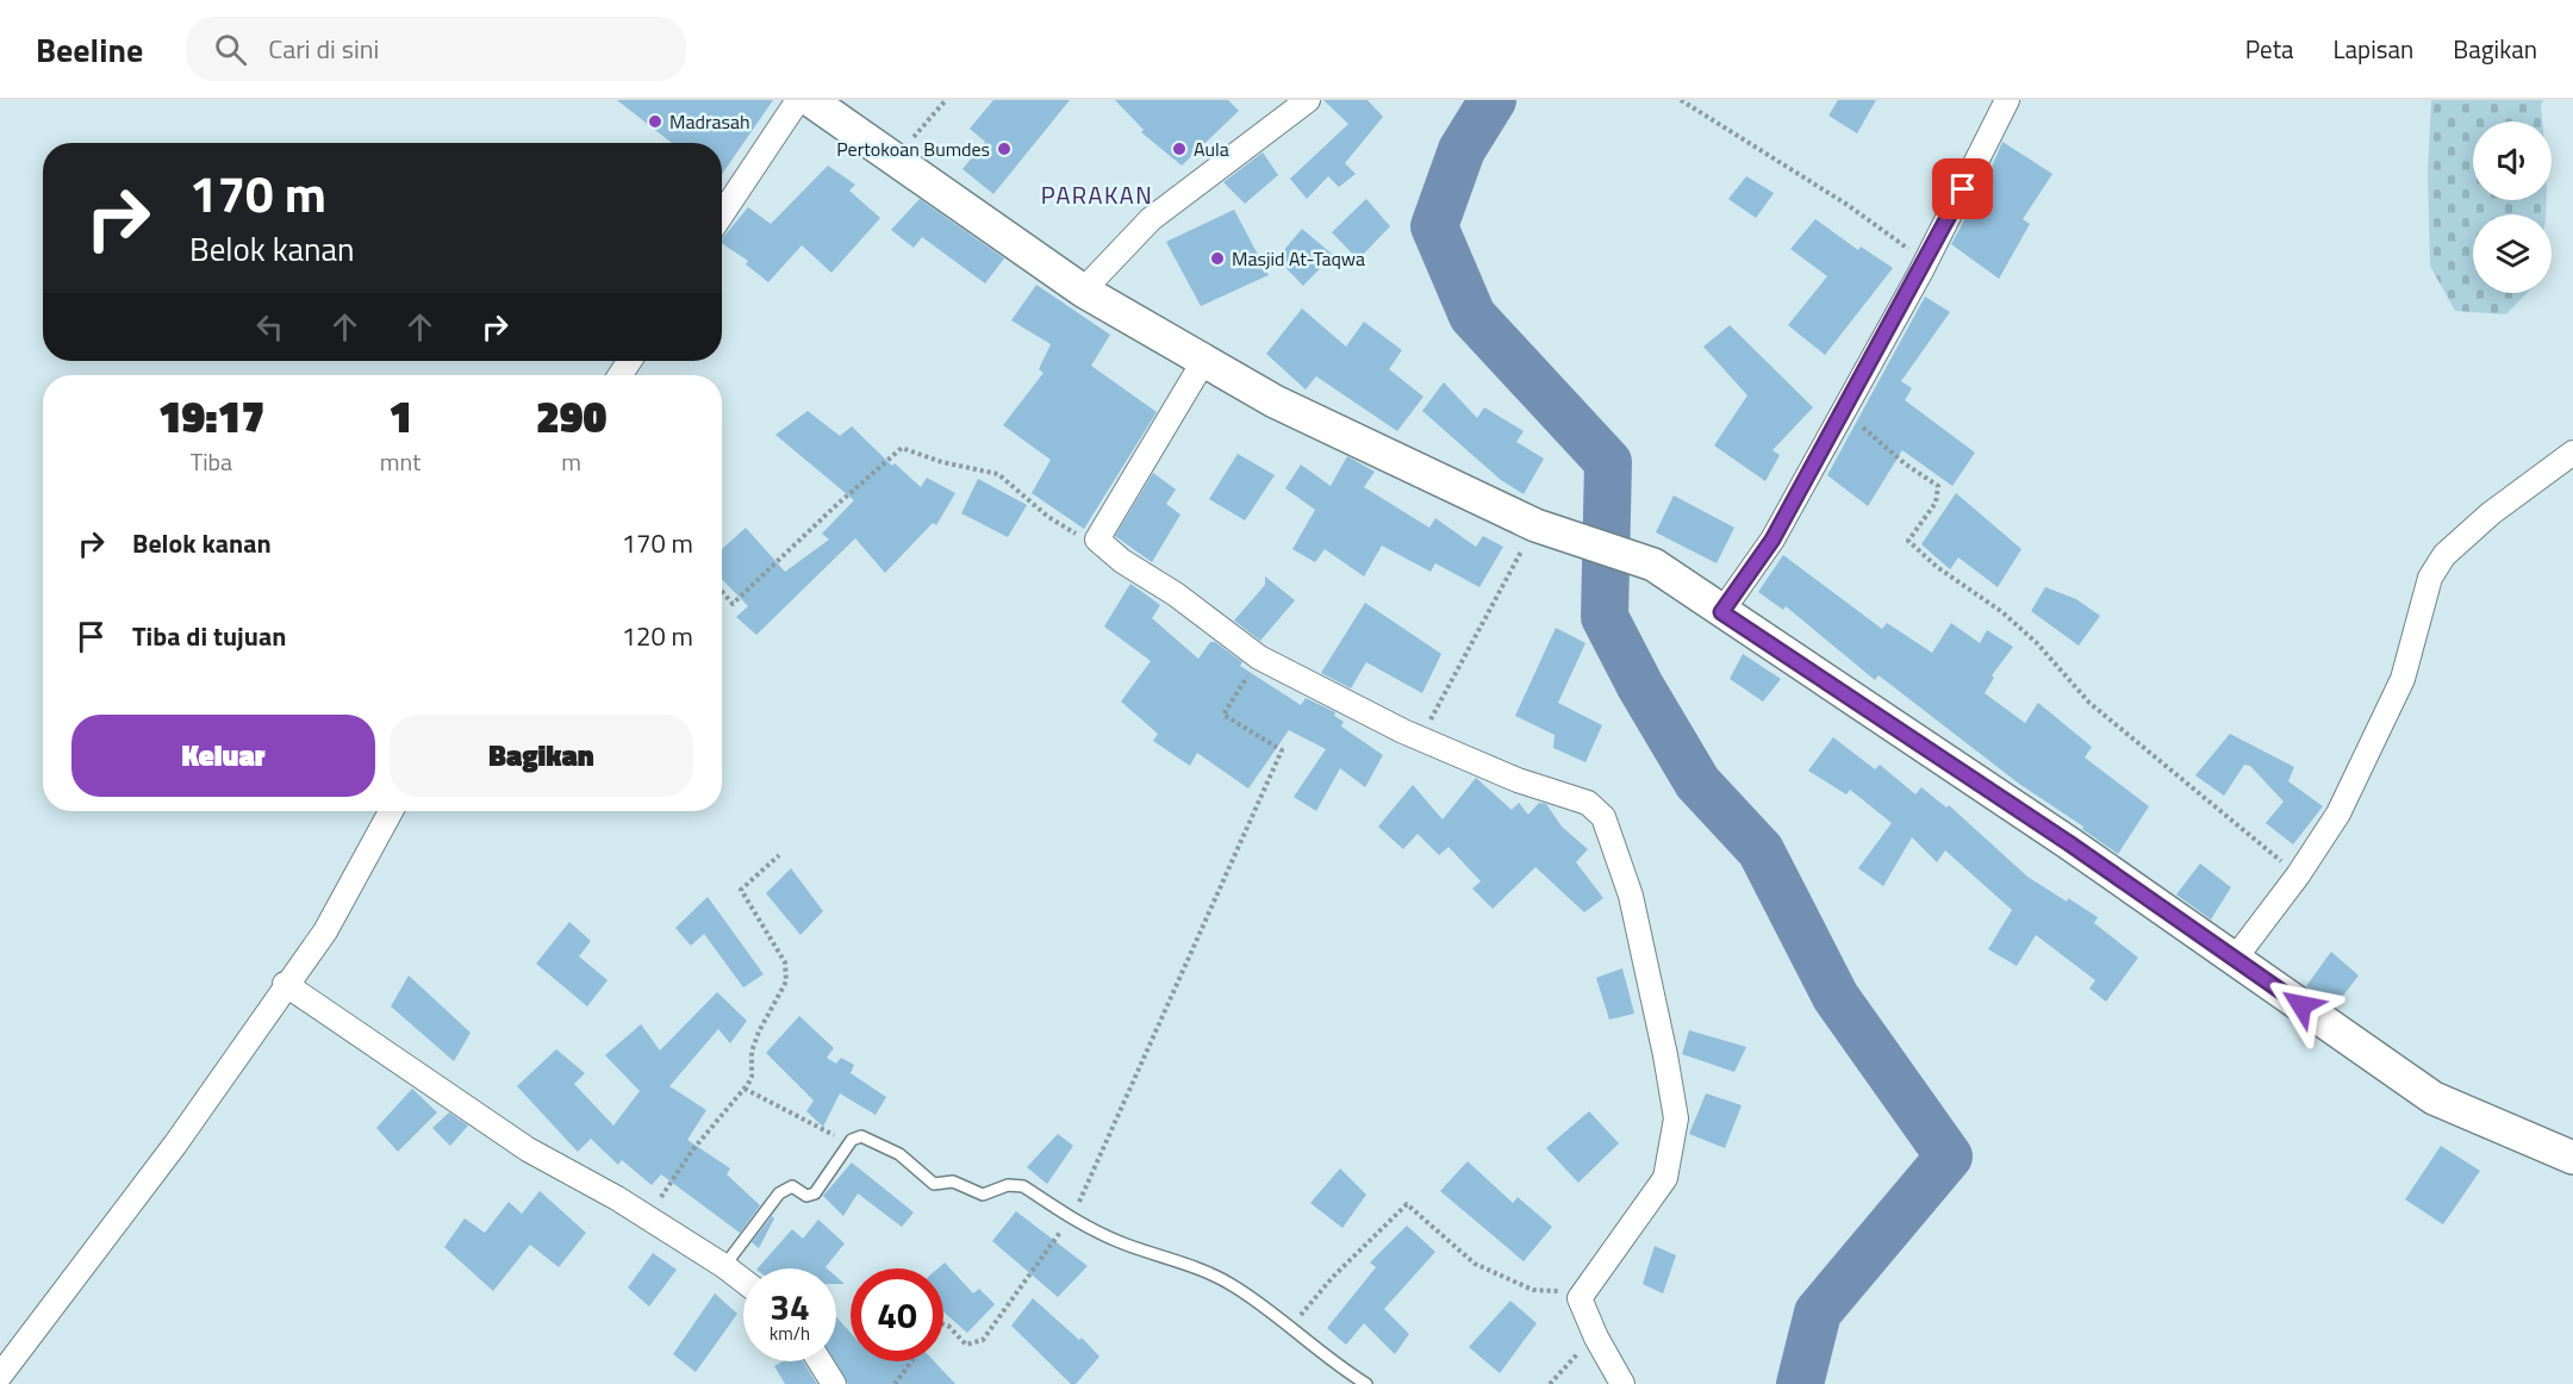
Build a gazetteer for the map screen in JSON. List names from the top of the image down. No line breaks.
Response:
{"districts":["PARAKAN"],"places":["Madrasah","Pertokoan Bumdes","Aula","Masjid At-Taqwa"],"page":{"header":"Beeline","search":"Cari di sini","nav":["Peta","Lapisan","Bagikan"],"turn":["170 m","Belok kanan"],"eta":["19:17","Tiba","1","mnt","290","m"],"list":[{"name":"Belok kanan","value":"170 m"},{"name":"Tiba di tujuan","value":"120 m"}],"buttons":["Keluar","Bagikan"],"speed":"34 km/h","limit":"40"}}
